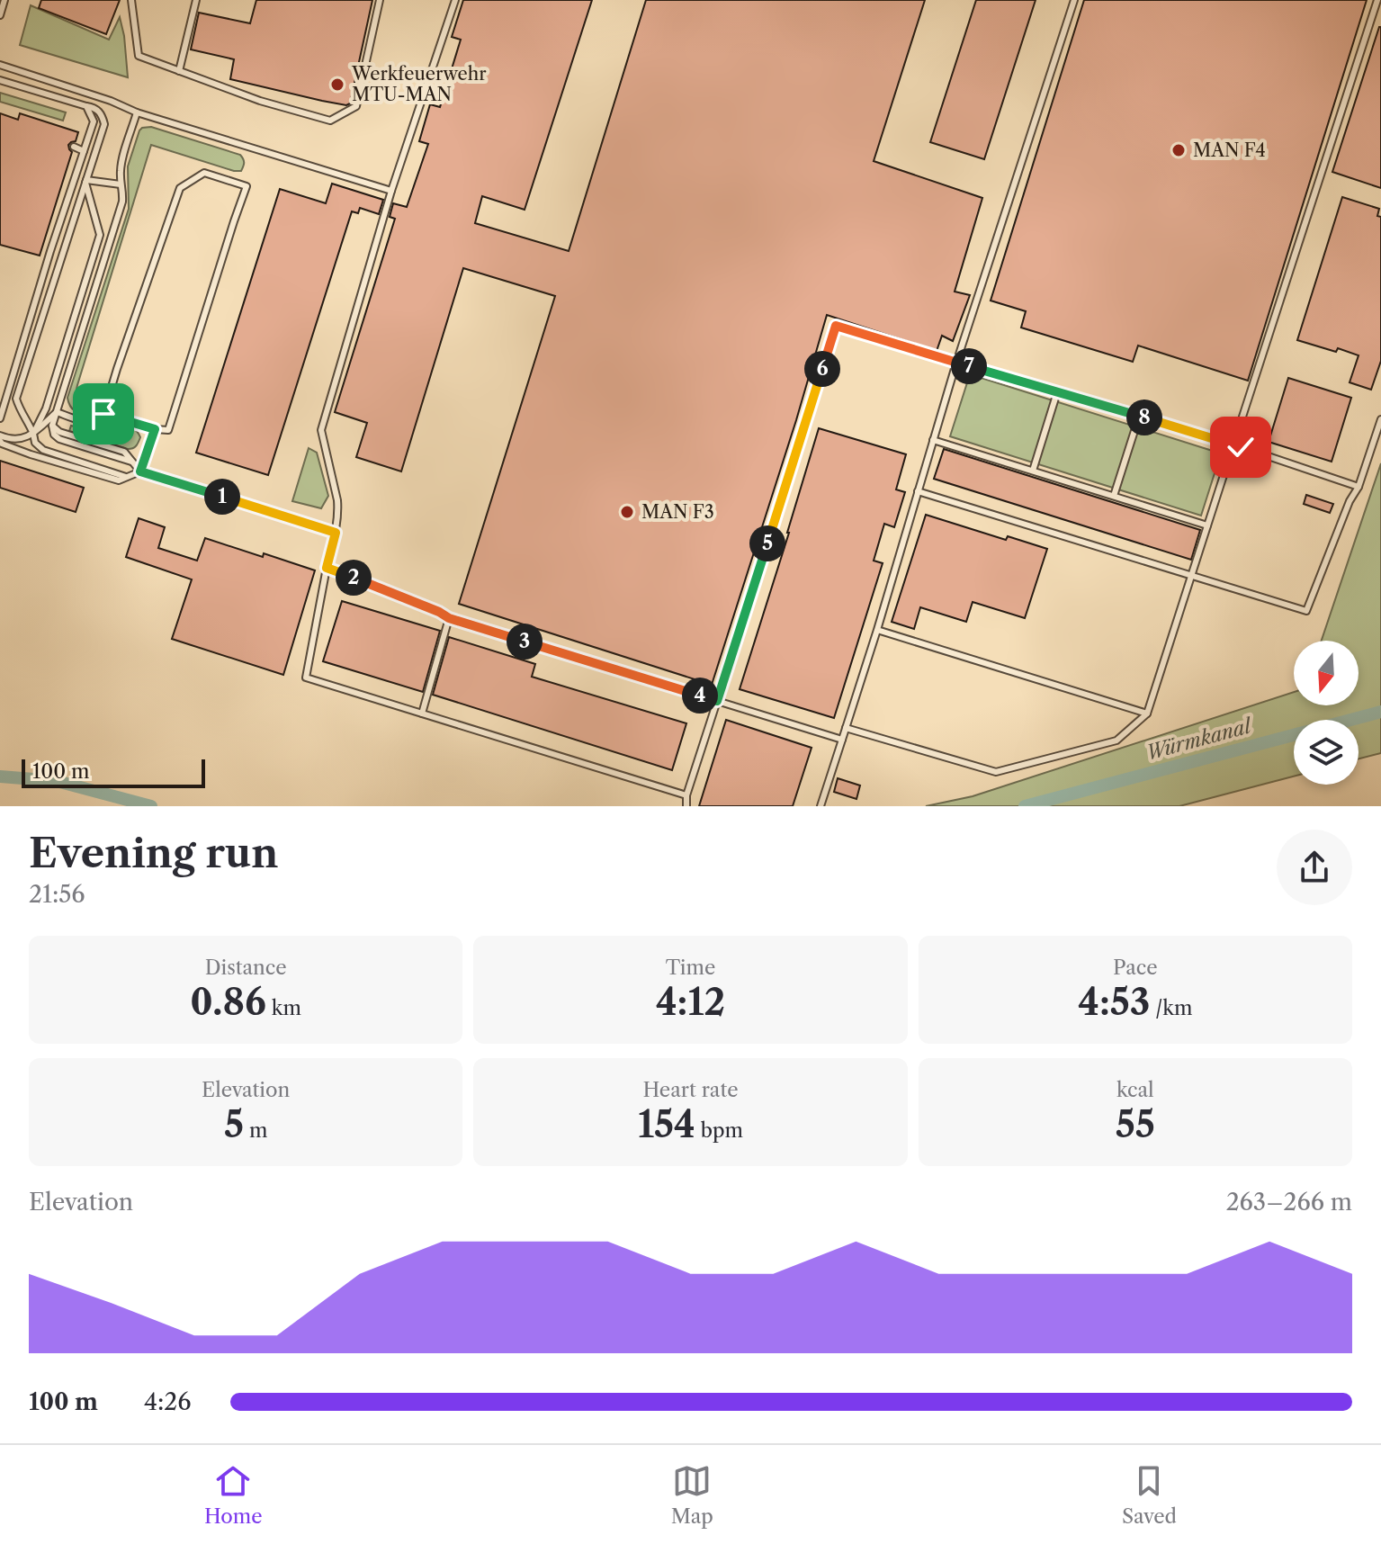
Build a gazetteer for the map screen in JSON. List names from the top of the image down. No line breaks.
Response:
{"water":["Würmkanal"],"places":["Werkfeuerwehr MTU-MAN","MAN F4","MAN F3"],"scale_bar":"100 m","north":"bottom","page":{"pins":["7","6","8","1","5","2","3","4"],"scale":"100 m","heading":["Evening run","21:56"],"stats":[["Distance","0.86 km"],["Time","4:12"],["Pace","4:53 /km"],["Elevation","5 m"],["Heart rate","154 bpm"],["kcal","55"]],"chart":["Elevation","263–266 m"],"list":[{"name":"100 m","note":"4:26"}],"tabs":["Home","Map","Saved"]}}
